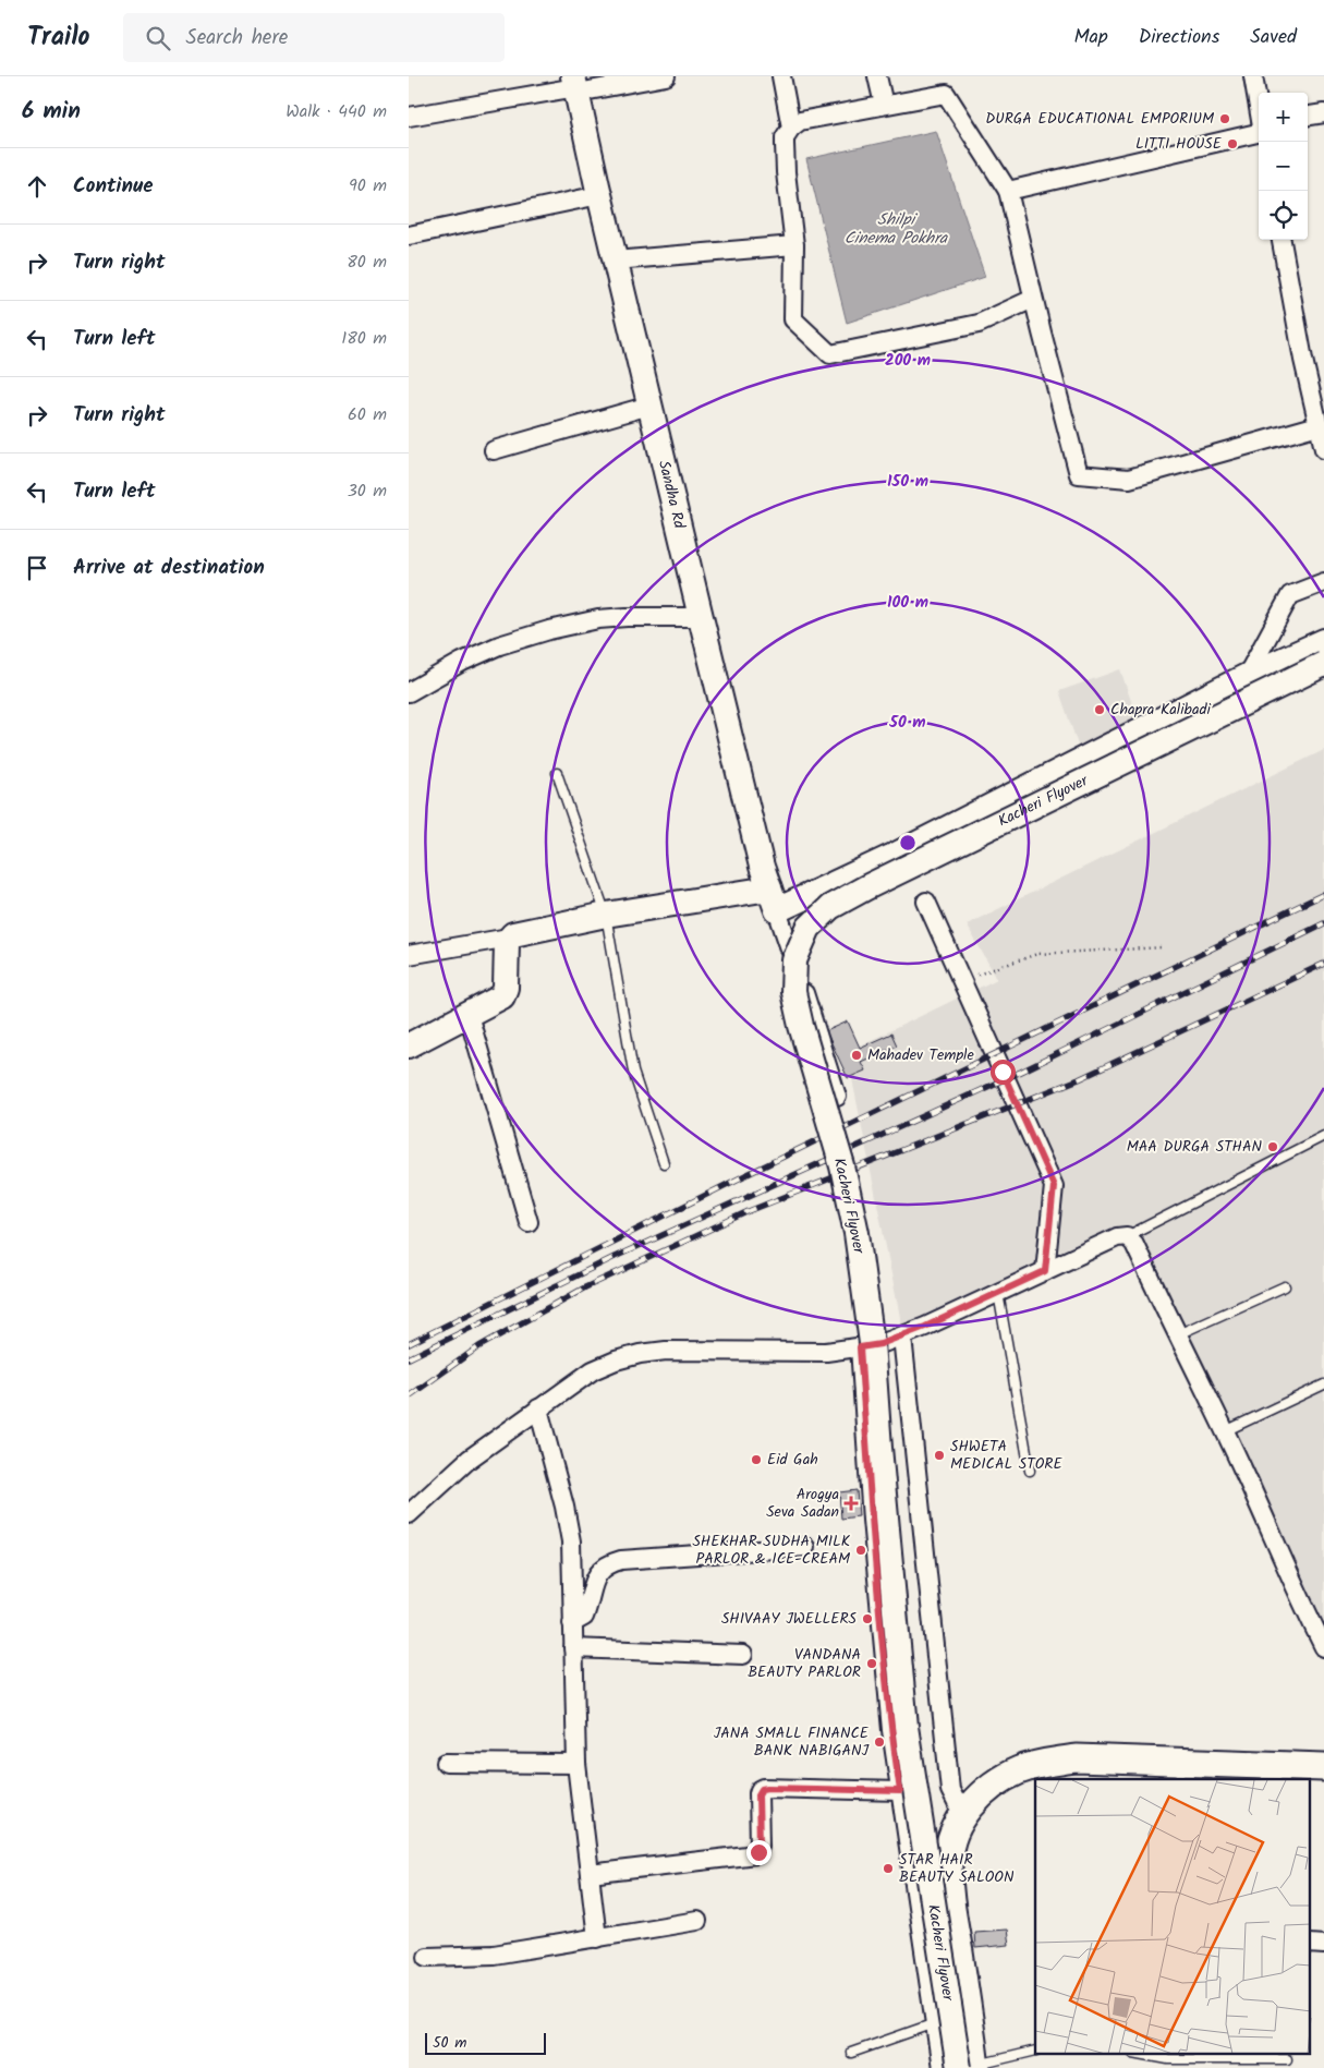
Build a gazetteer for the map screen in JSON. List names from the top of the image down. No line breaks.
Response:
{"streets":{"street":["Sandha Rd","Kacheri Flyover"]},"water":["Shilpi Cinema Pokhra"],"places":{"other":["DURGA EDUCATIONAL EMPORIUM","LITTI HOUSE","Chapra Kalibadi","Mahadev Temple","MAA DURGA STHAN","SHWETA MEDICAL STORE","Eid Gah","SHEKHAR SUDHA MILK PARLOR & ICE-CREAM","SHIVAAY JWELLERS","VANDANA BEAUTY PARLOR","JANA SMALL FINANCE BANK NABIGANJ","STAR HAIR BEAUTY SALOON"],"health":["Arogya Seva Sadan"]},"scale_bar":"50 m","page":{"header":"Trailo","search":"Search here","nav":["Map","Directions","Saved"],"heading":["6 min","Walk · 440 m"],"map_buttons":["+","−"],"list":[["Continue","90 m"],["Turn right","80 m"],["Turn left","180 m"],["Turn right","60 m"],["Turn left","30 m"],"Arrive at destination"],"scale":"50 m"},"rings":["200 m","150 m","100 m","50 m"]}
